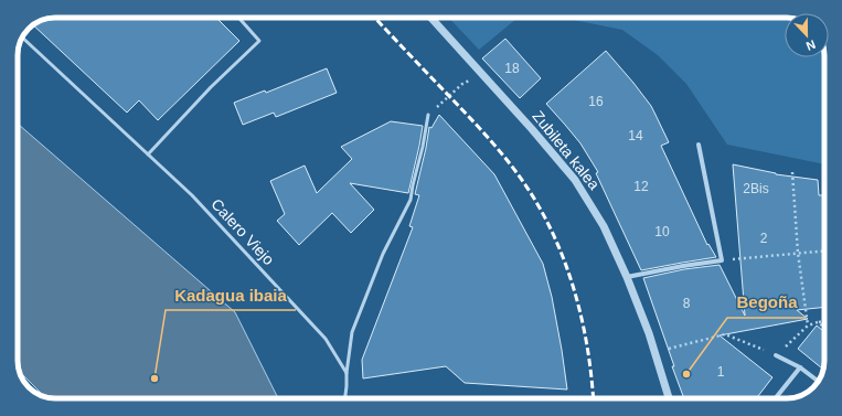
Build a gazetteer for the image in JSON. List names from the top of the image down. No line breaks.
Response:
{"streets":{"street":["Zubileta kalea"],"lane":["Calero Viejo"]},"places":["Begoña","Kadagua ibaia"],"house_numbers":["18","16","14","12","2Bis","10","2","8","1"],"north":"bottom"}
